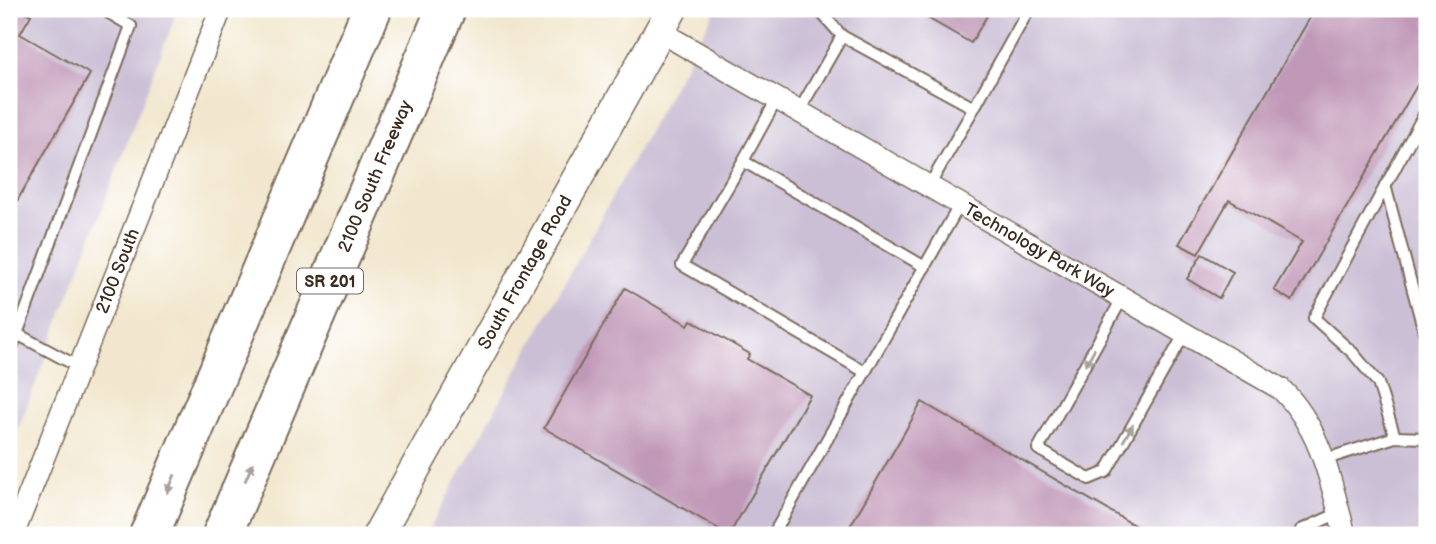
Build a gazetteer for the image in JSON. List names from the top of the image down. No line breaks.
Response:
{"streets":{"highway":["2100 South Freeway","SR 201"],"street":["Technology Park Way","2100 South","South Frontage Road"]},"crossings":[["Technology Park Way","South Frontage Road"]]}
